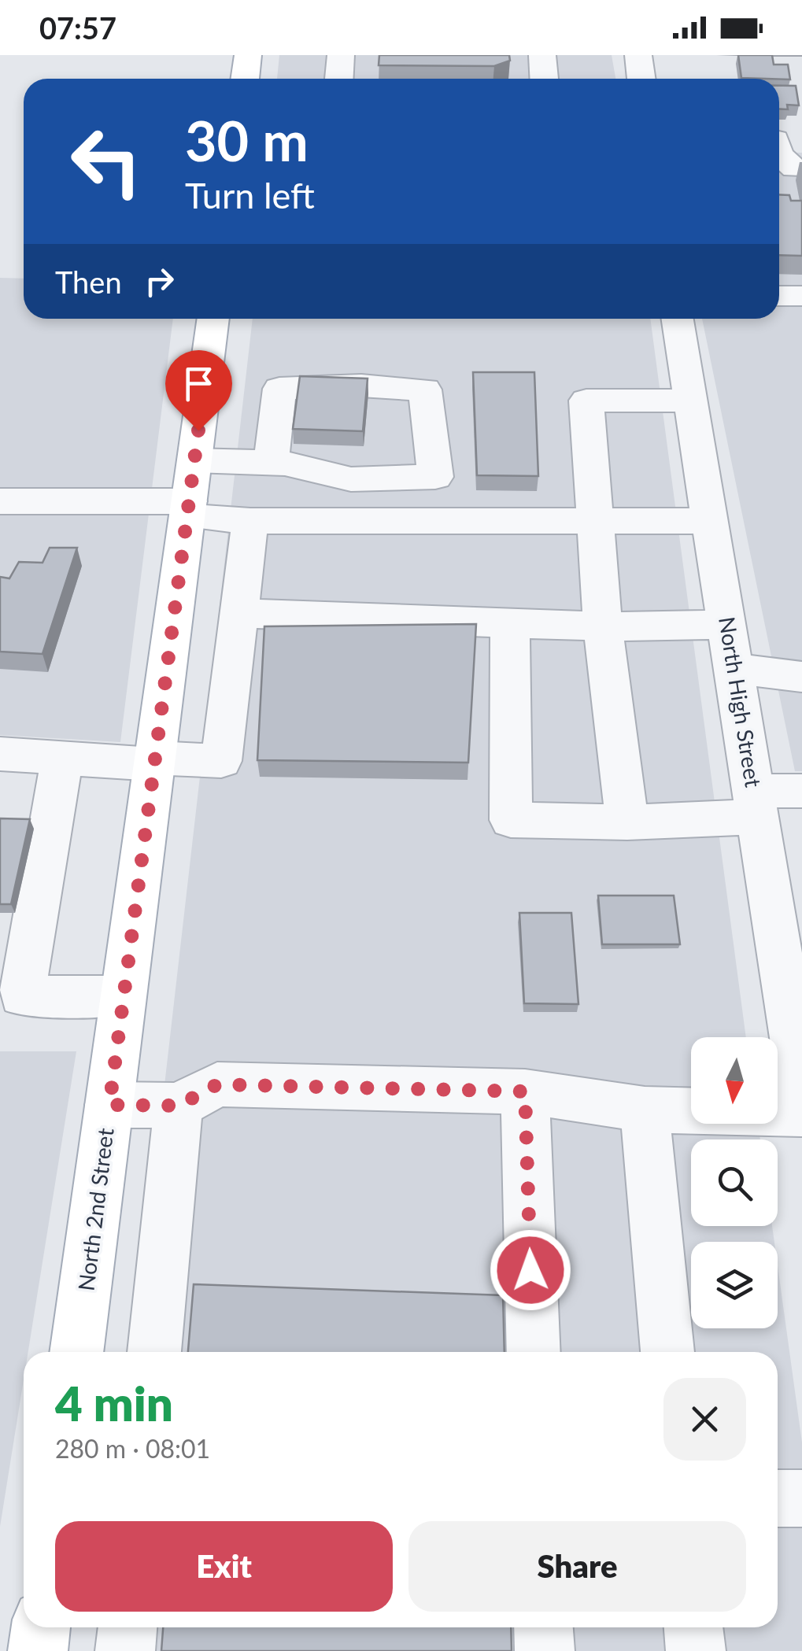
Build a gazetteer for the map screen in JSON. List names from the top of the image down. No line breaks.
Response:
{"streets":{"main road":["North 2nd Street"],"street":["North High Street"]},"north":"bottom","page":{"status":"07:57","turn":["30 m","Turn left"],"then":"Then","heading":["4 min","280 m · 08:01"],"buttons":["Exit","Share"]}}
